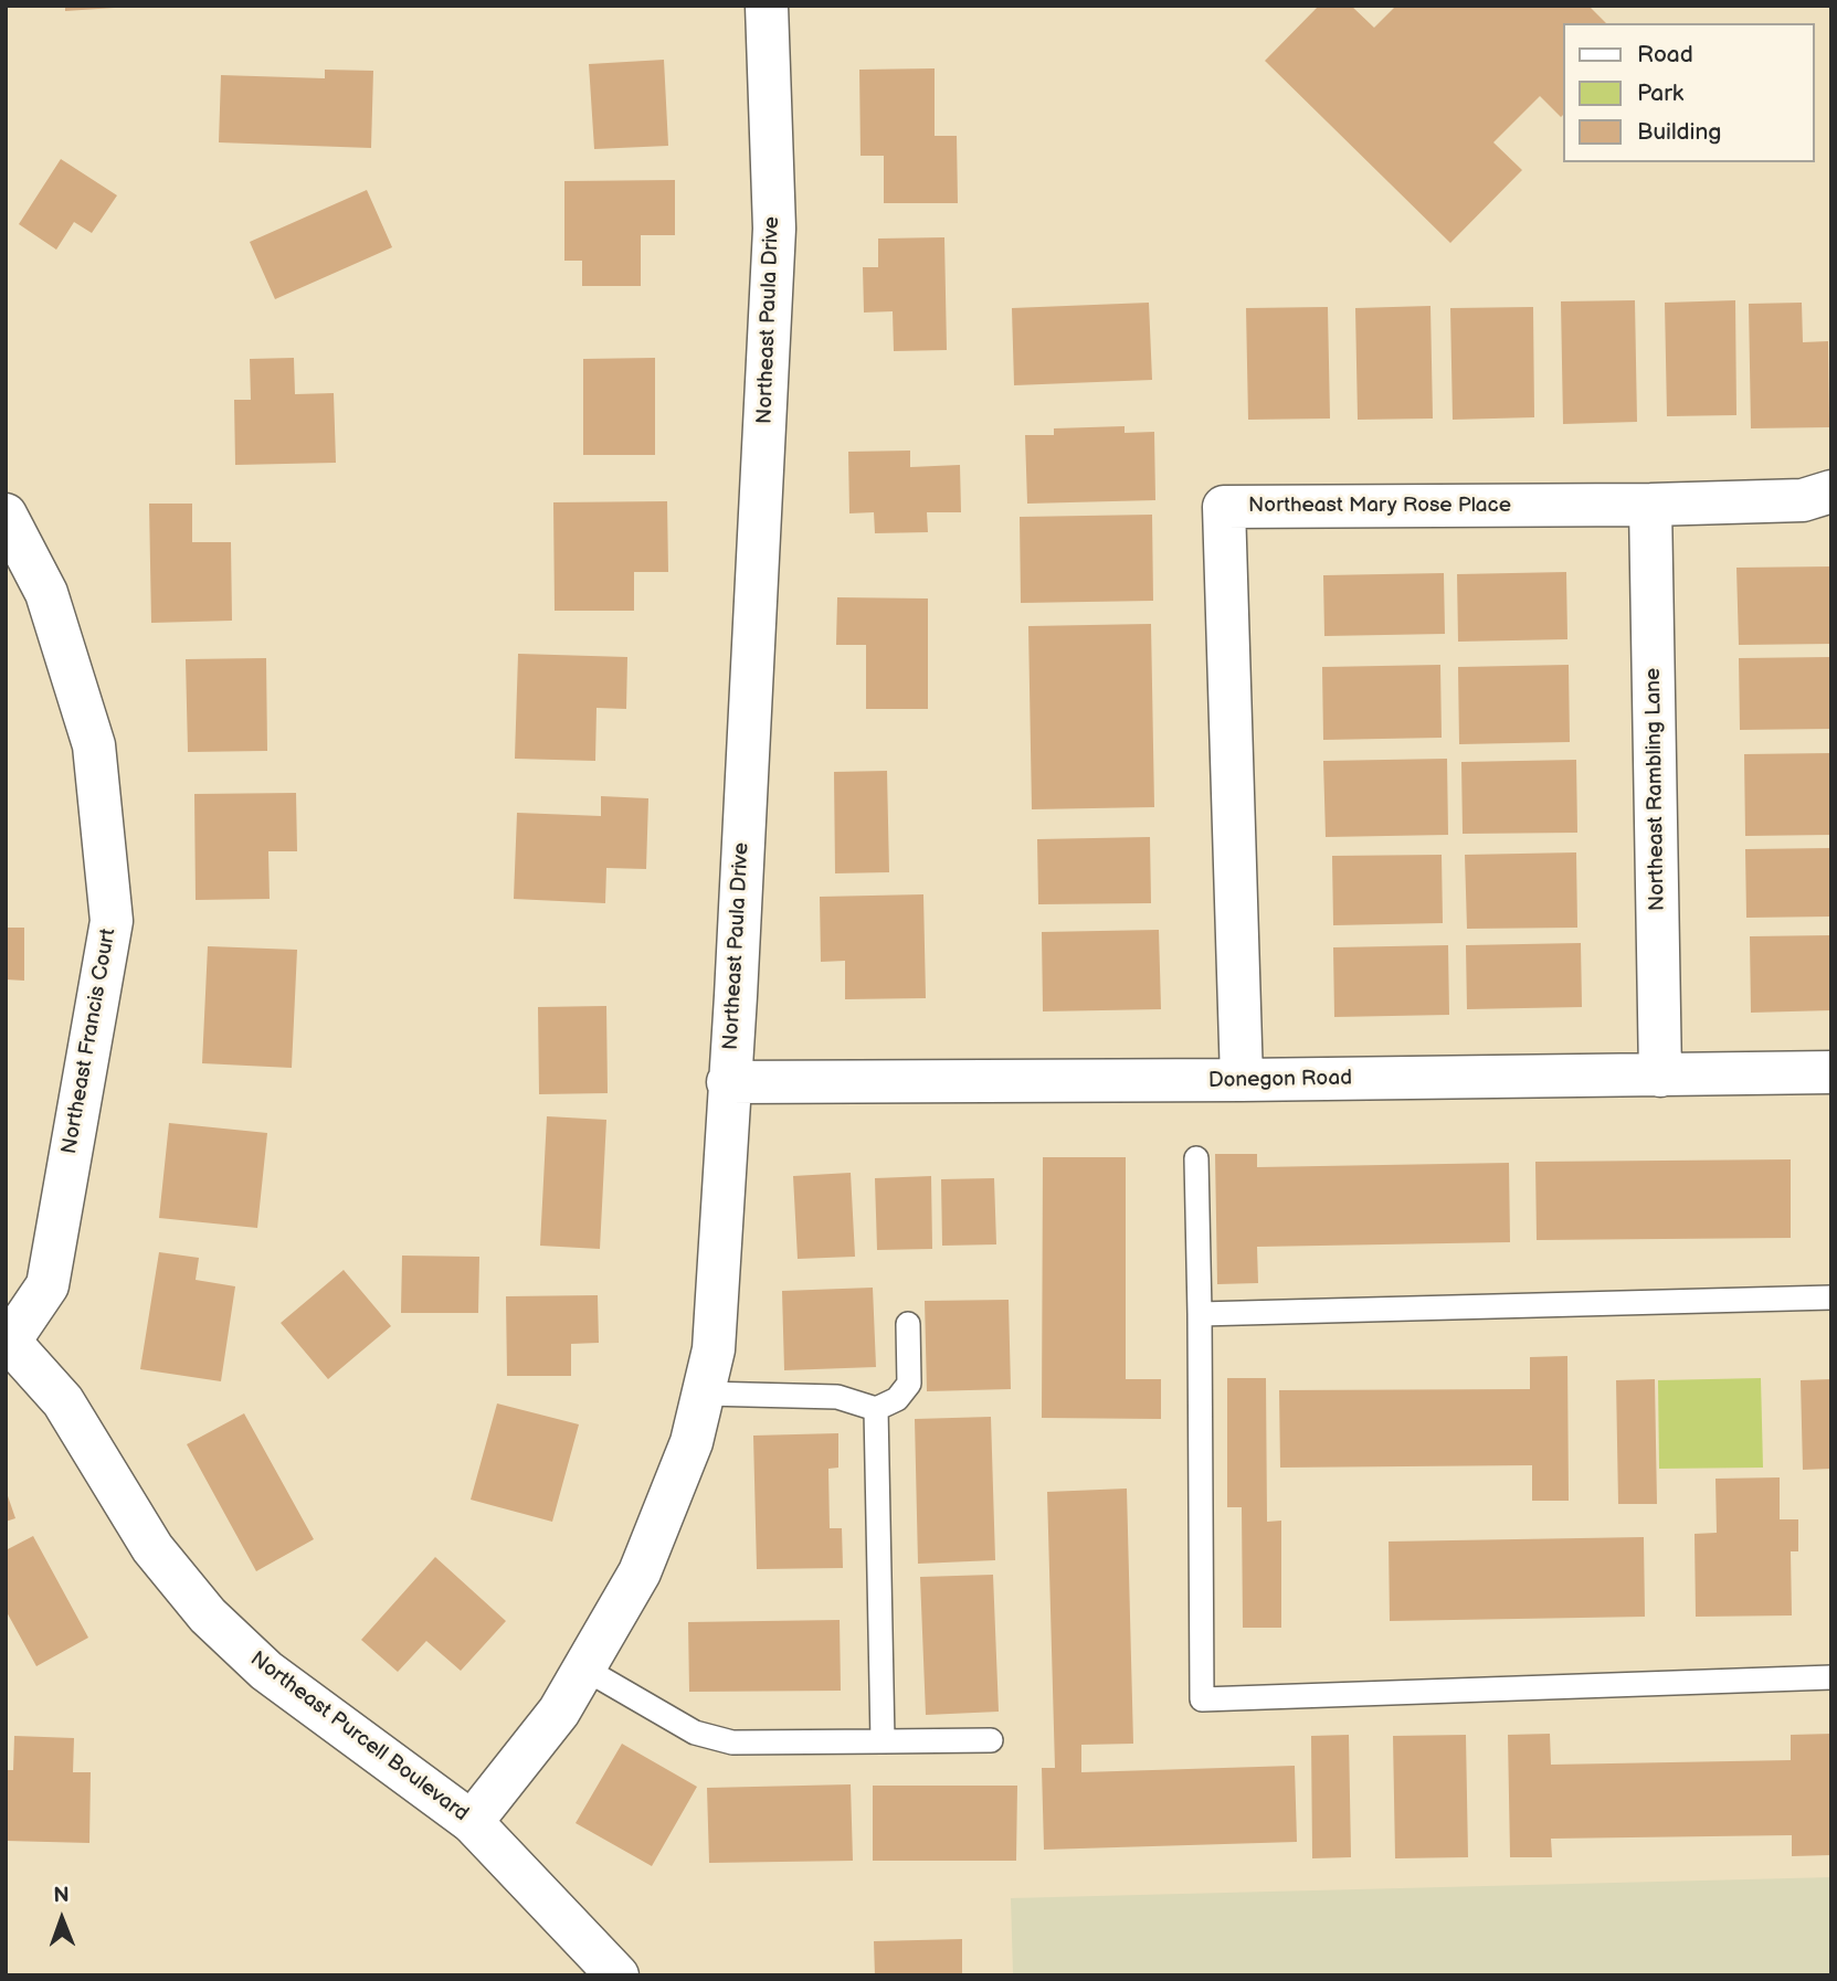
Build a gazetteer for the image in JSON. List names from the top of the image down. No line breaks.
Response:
{"streets":{"street":["Northeast Paula Drive","Northeast Mary Rose Place","Northeast Rambling Lane","Northeast Francis Court","Donegon Road","Northeast Purcell Boulevard"]},"crossings":[["Northeast Paula Drive","Donegon Road"],["Northeast Paula Drive","Northeast Purcell Boulevard"],["Northeast Mary Rose Place","Northeast Rambling Lane"],["Northeast Mary Rose Place","Donegon Road"],["Northeast Rambling Lane","Donegon Road"],["Northeast Francis Court","Northeast Purcell Boulevard"]],"legend":["Road","Park","Building"],"north":"top"}
